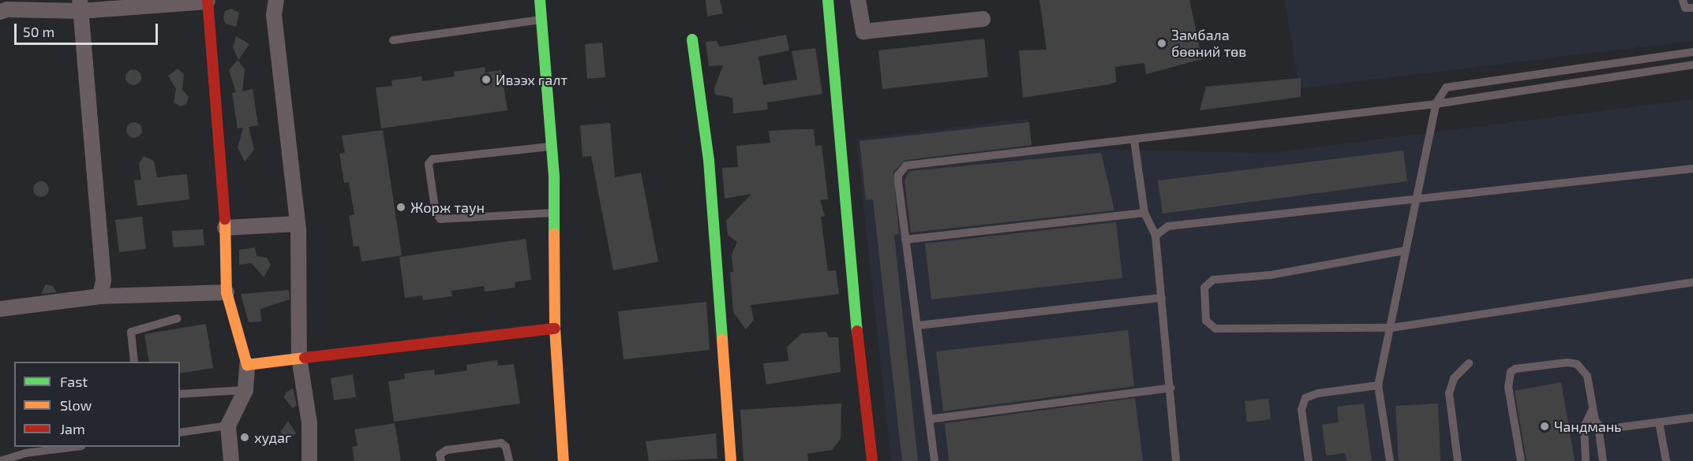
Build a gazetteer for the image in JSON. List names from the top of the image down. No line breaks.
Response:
{"places":["Замбала бөөний төв","Ивээх галт","Жорж таун","Чандмань","худаг"],"legend":["Fast","Slow","Jam"],"scale_bar":"50 m"}
